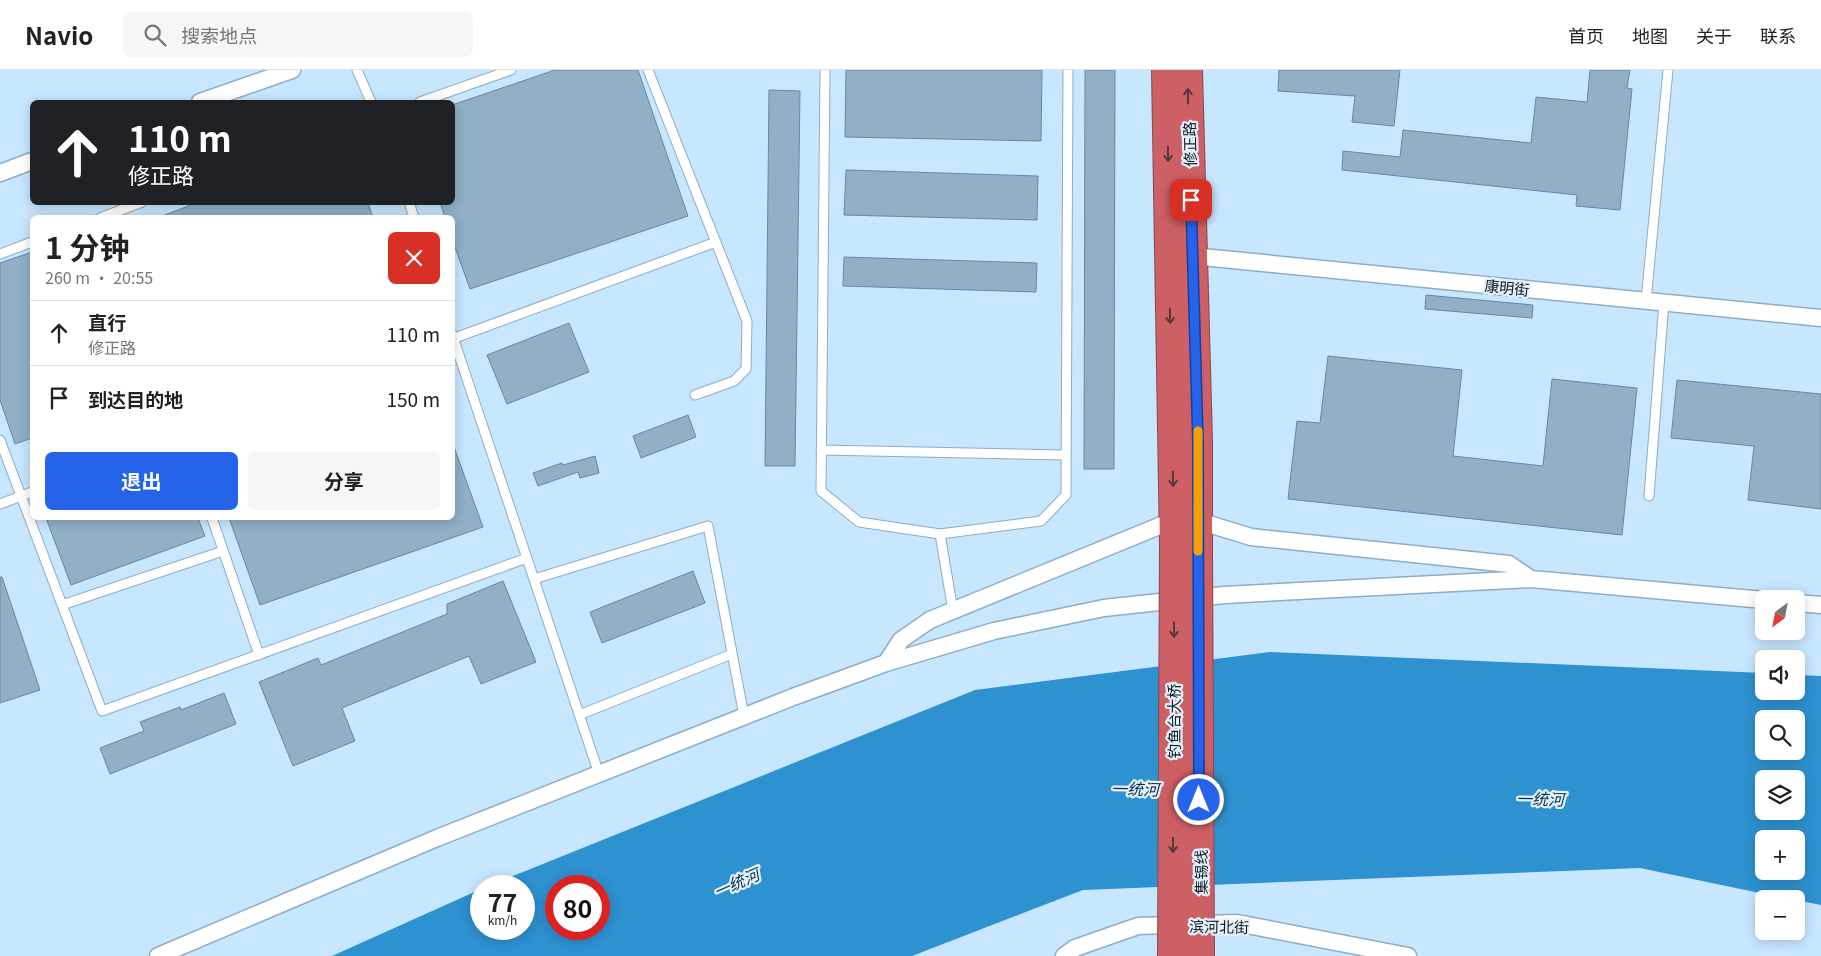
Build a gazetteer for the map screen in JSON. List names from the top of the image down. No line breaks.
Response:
{"streets":{"highway":["修正路","钓鱼台大桥","集锡线"],"street":["康明街","滨河北街"]},"crossings":[["修正路","康明街"],["修正路","钓鱼台大桥"],["修正路","集锡线"],["钓鱼台大桥","集锡线"]],"one_way":["钓鱼台大桥"],"water":["一统河"],"north":"bottom left","page":{"header":"Navio","search":"搜索地点","nav":["首页","地图","关于","联系"],"turn":["110 m","修正路"],"heading":["1 分钟","260 m · 20:55"],"list":[{"name":"直行","note":"修正路","value":"110 m"},{"name":"到达目的地","value":"150 m"}],"buttons":["退出","分享"],"map_buttons":["+","−"],"speed":"77 km/h","limit":"80"}}
